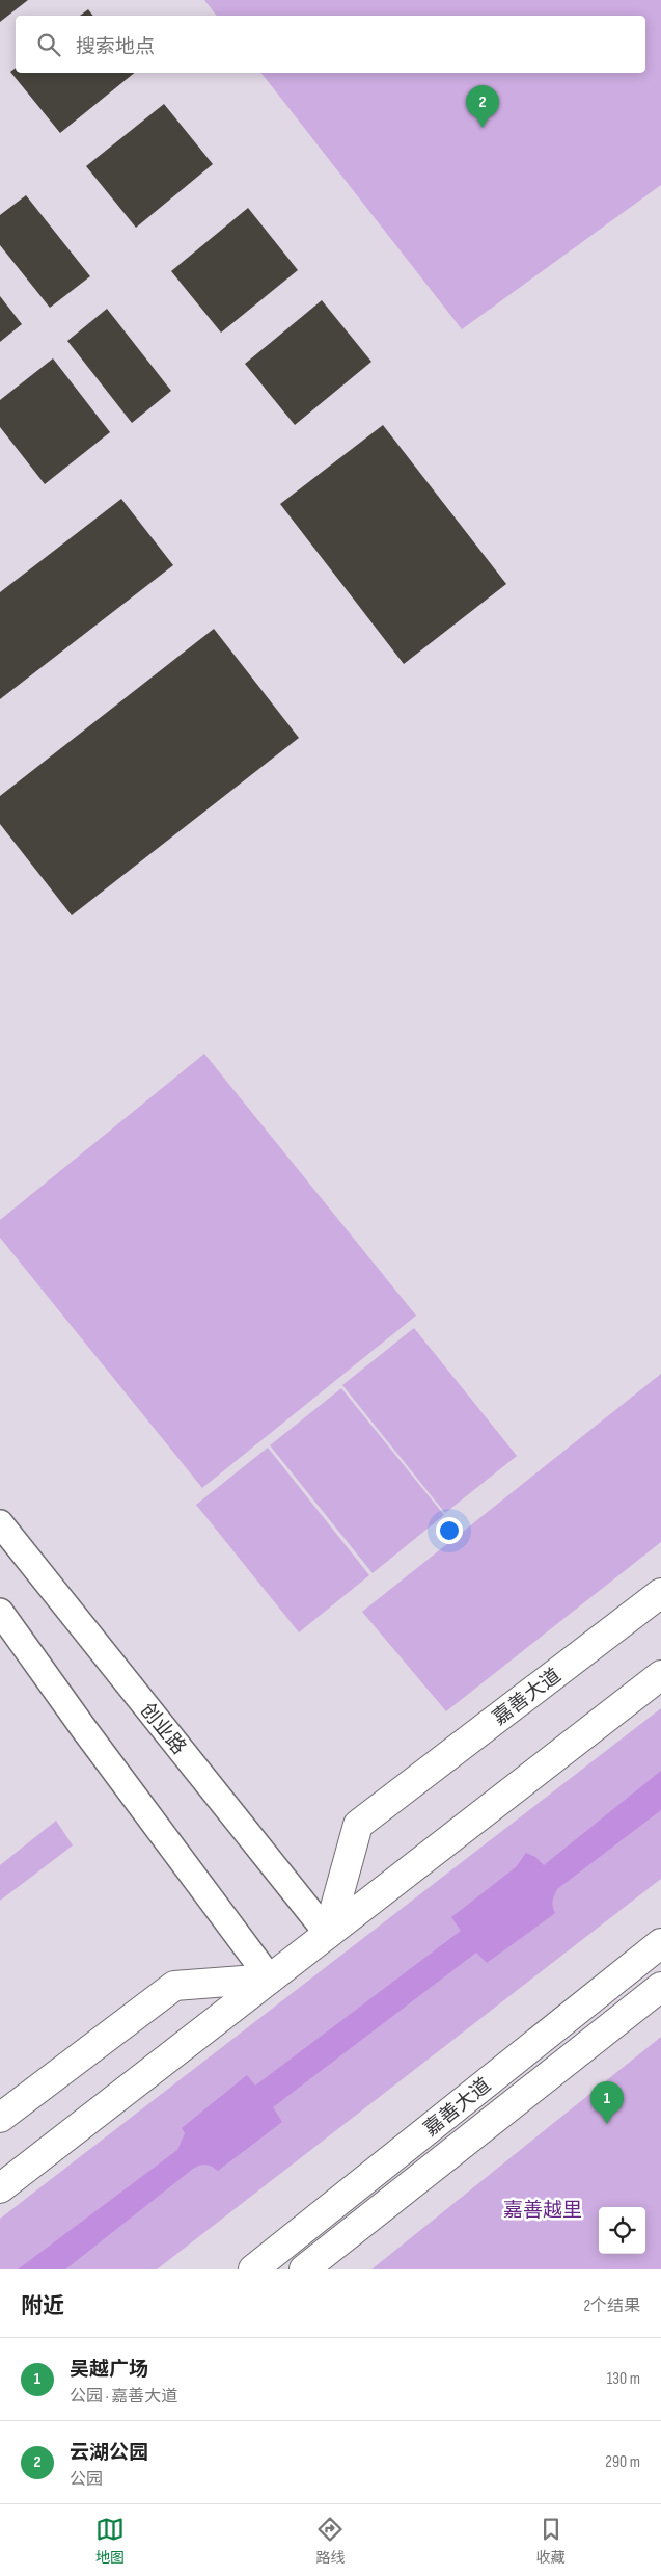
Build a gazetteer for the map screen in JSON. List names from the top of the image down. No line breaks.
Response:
{"streets":{"main road":["嘉善大道"],"street":["创业路"]},"crossings":[["嘉善大道","创业路"]],"parks":["嘉善越里"],"page":{"search":"搜索地点","pins":["2","1"],"heading":["附近","2个结果"],"list":[{"mark":"1","name":"吴越广场","note":"公园 · 嘉善大道","value":"130 m"},{"mark":"2","name":"云湖公园","note":"公园","value":"290 m"}],"nav":["地图","路线","收藏"]}}
